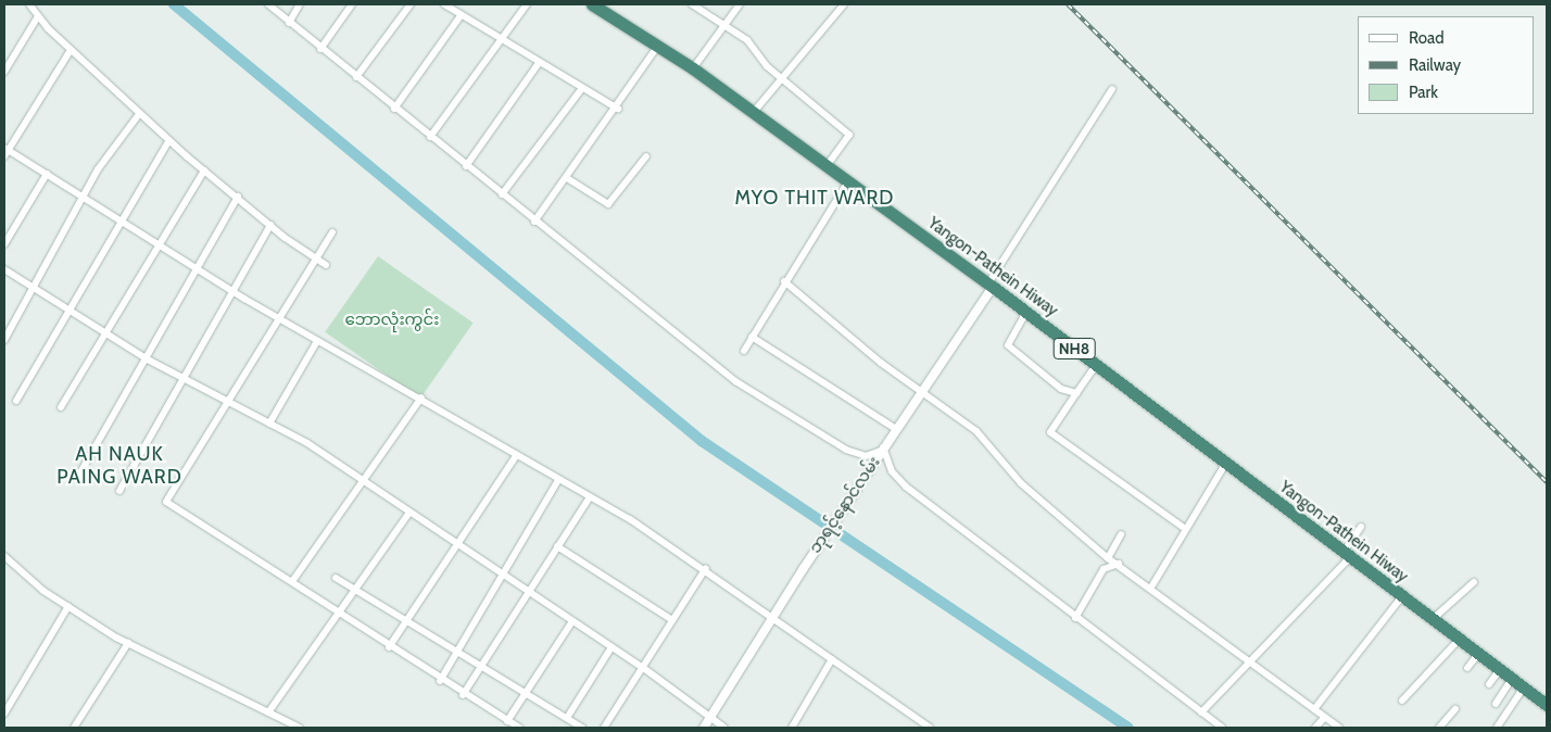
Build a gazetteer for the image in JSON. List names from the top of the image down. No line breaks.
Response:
{"streets":{"highway":["Yangon-Pathein Hiway","NH8"],"street":["ဘုရင့်နောင်လမ်း"]},"crossings":[["Yangon-Pathein Hiway","ဘုရင့်နောင်လမ်း"]],"districts":["MYO THIT WARD","AH NAUK PAING WARD"],"parks":["ဘောလုံးကွင်း"],"legend":["Road","Railway","Park"]}
